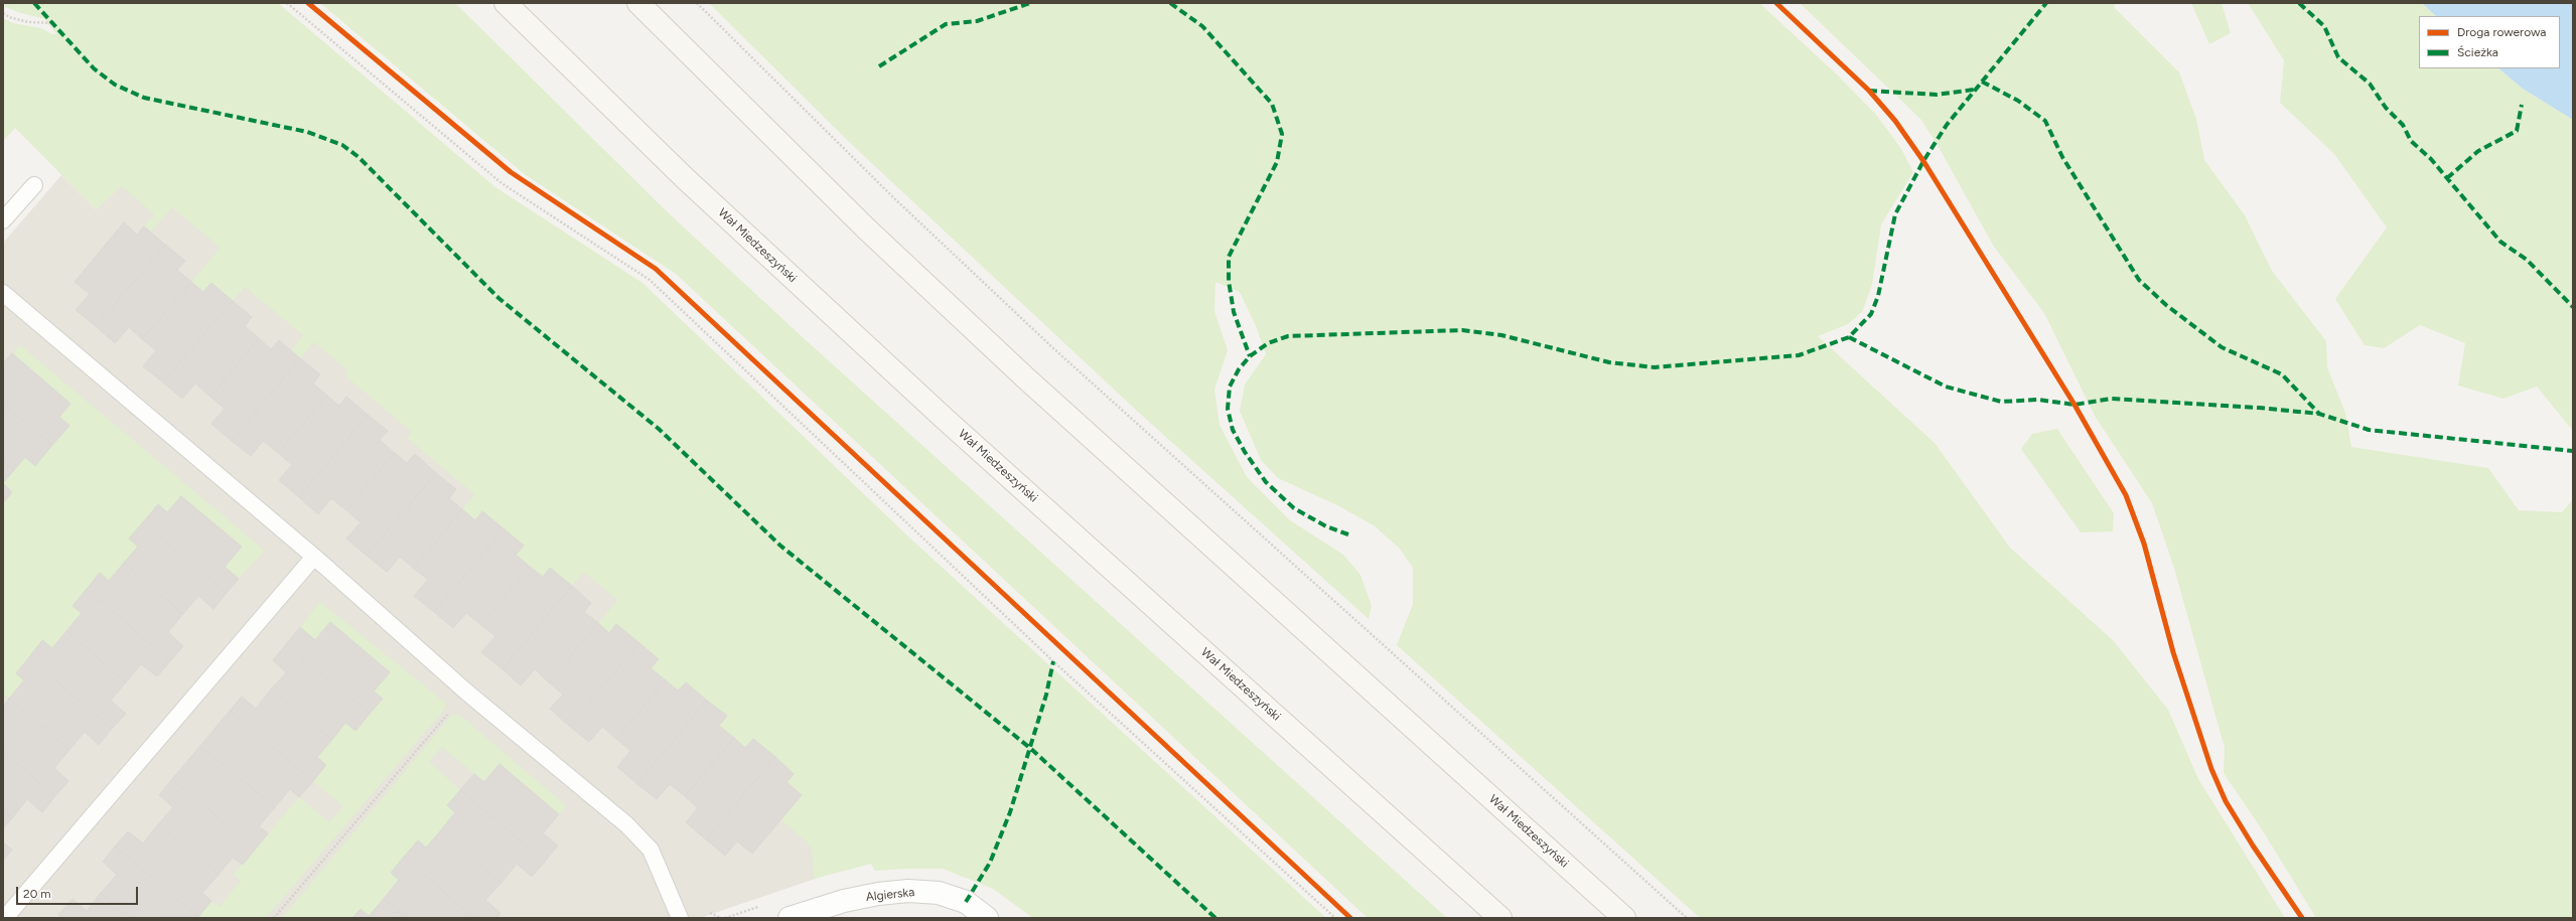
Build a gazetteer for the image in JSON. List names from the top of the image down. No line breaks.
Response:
{"streets":{"main road":["Wał Miedzeszyński"],"street":["Algierska"]},"legend":["Droga rowerowa","Ścieżka"],"scale_bar":"20 m"}
